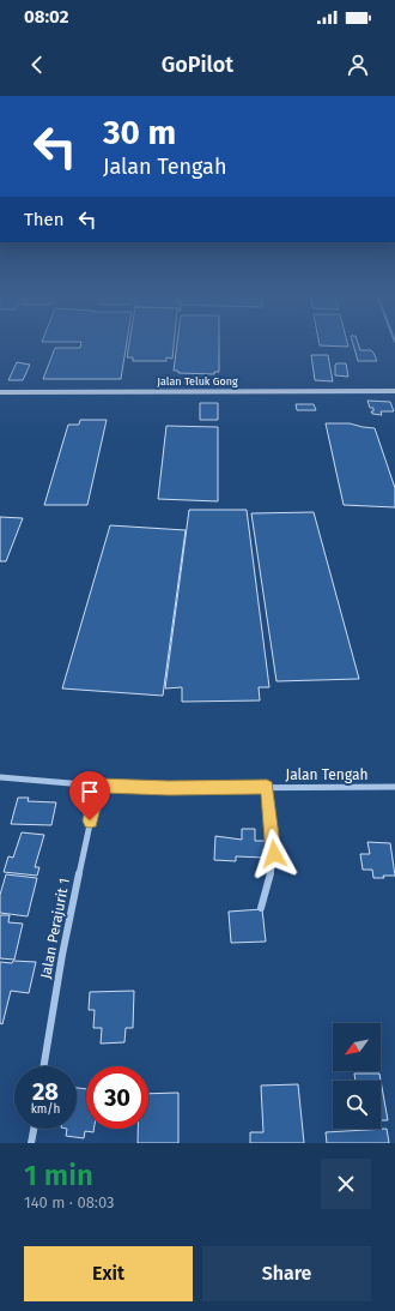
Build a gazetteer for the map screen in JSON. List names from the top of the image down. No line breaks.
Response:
{"streets":{"street":["Jalan Teluk Gong","Jalan Tengah","Jalan Perajurit 1"]},"crossings":[["Jalan Tengah","Jalan Perajurit 1"]],"north":"bottom left","page":{"status":"08:02","header":"GoPilot","turn":["30 m","Jalan Tengah"],"then":"Then","speed":"28 km/h","limit":"30","heading":["1 min","140 m · 08:03"],"buttons":["Exit","Share"]}}
